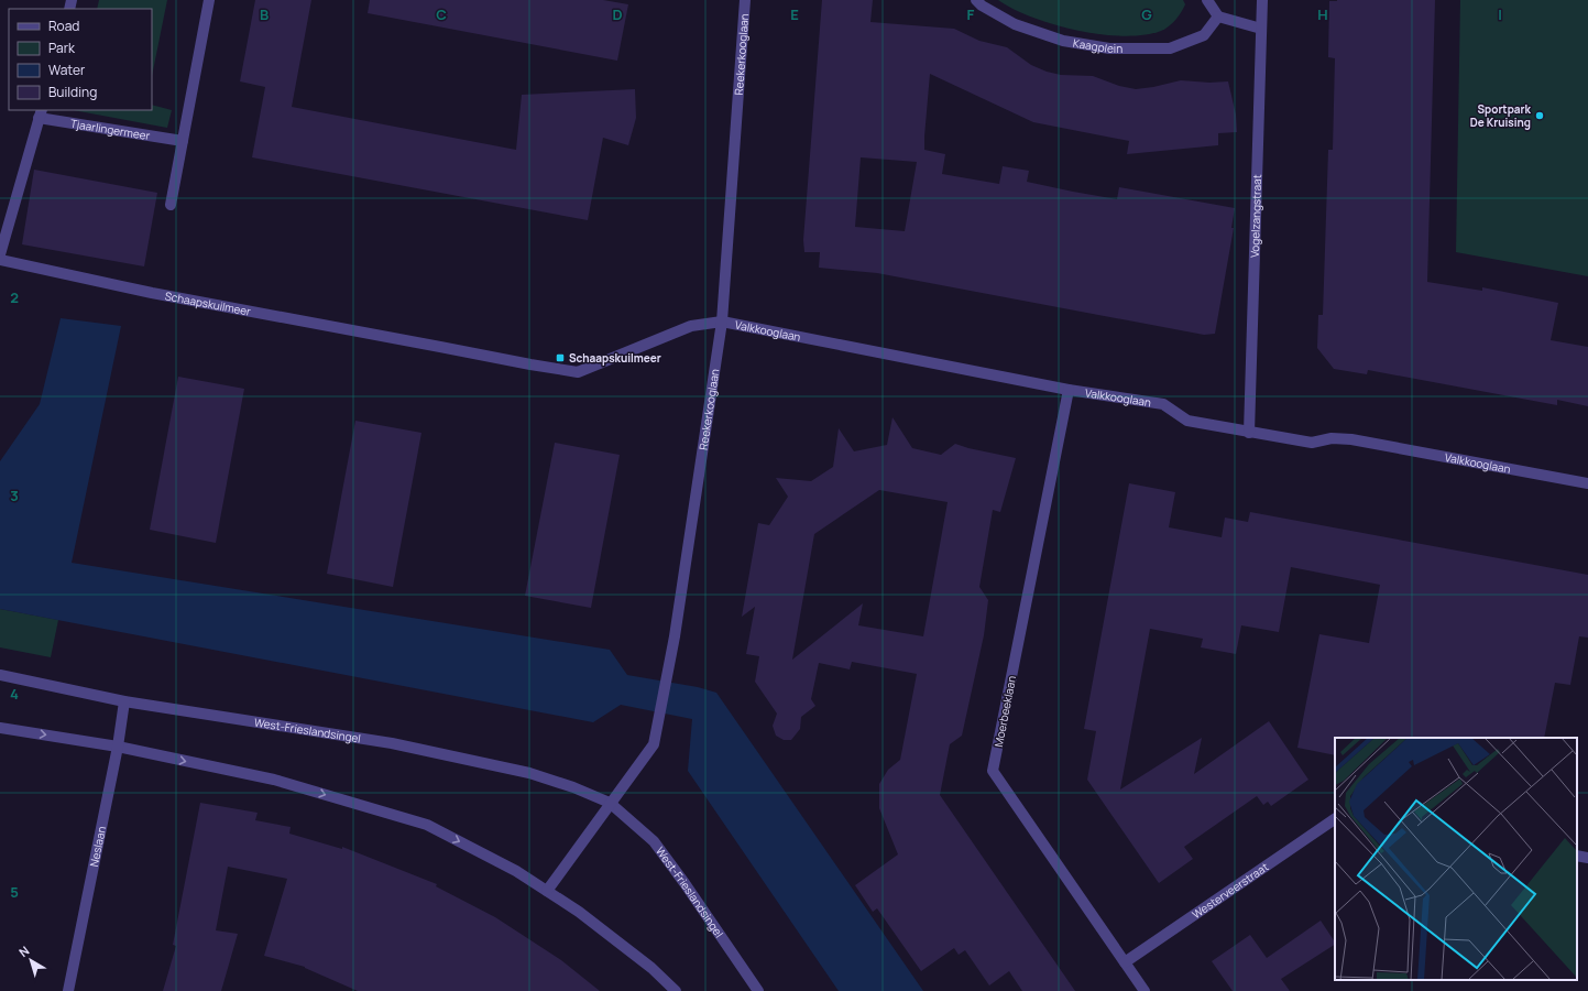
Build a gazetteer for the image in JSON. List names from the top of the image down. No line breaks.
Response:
{"streets":{"street":["Kaagplein","Reekerkooglaan","Tjaarlingermeer","Vogelzangstraat","Schaapskuilmeer","Valkkooglaan","Moerbeeklaan","West-Frieslandsingel","Neslaan","Westerveerstraat"]},"crossings":[["Reekerkooglaan","Schaapskuilmeer"],["Reekerkooglaan","Valkkooglaan"],["Reekerkooglaan","West-Frieslandsingel"],["Vogelzangstraat","Valkkooglaan"],["Schaapskuilmeer","Valkkooglaan"],["Valkkooglaan","Moerbeeklaan"],["Moerbeeklaan","Westerveerstraat"],["West-Frieslandsingel","Neslaan"]],"places":{"other":["Sportpark De Kruising"],"transit":["Schaapskuilmeer"]},"legend":["Road","Park","Water","Building"],"north":"top left","grid":{"columns":["B","C","D","E","F","G","H","I"],"rows":["2","3","4","5"]}}
